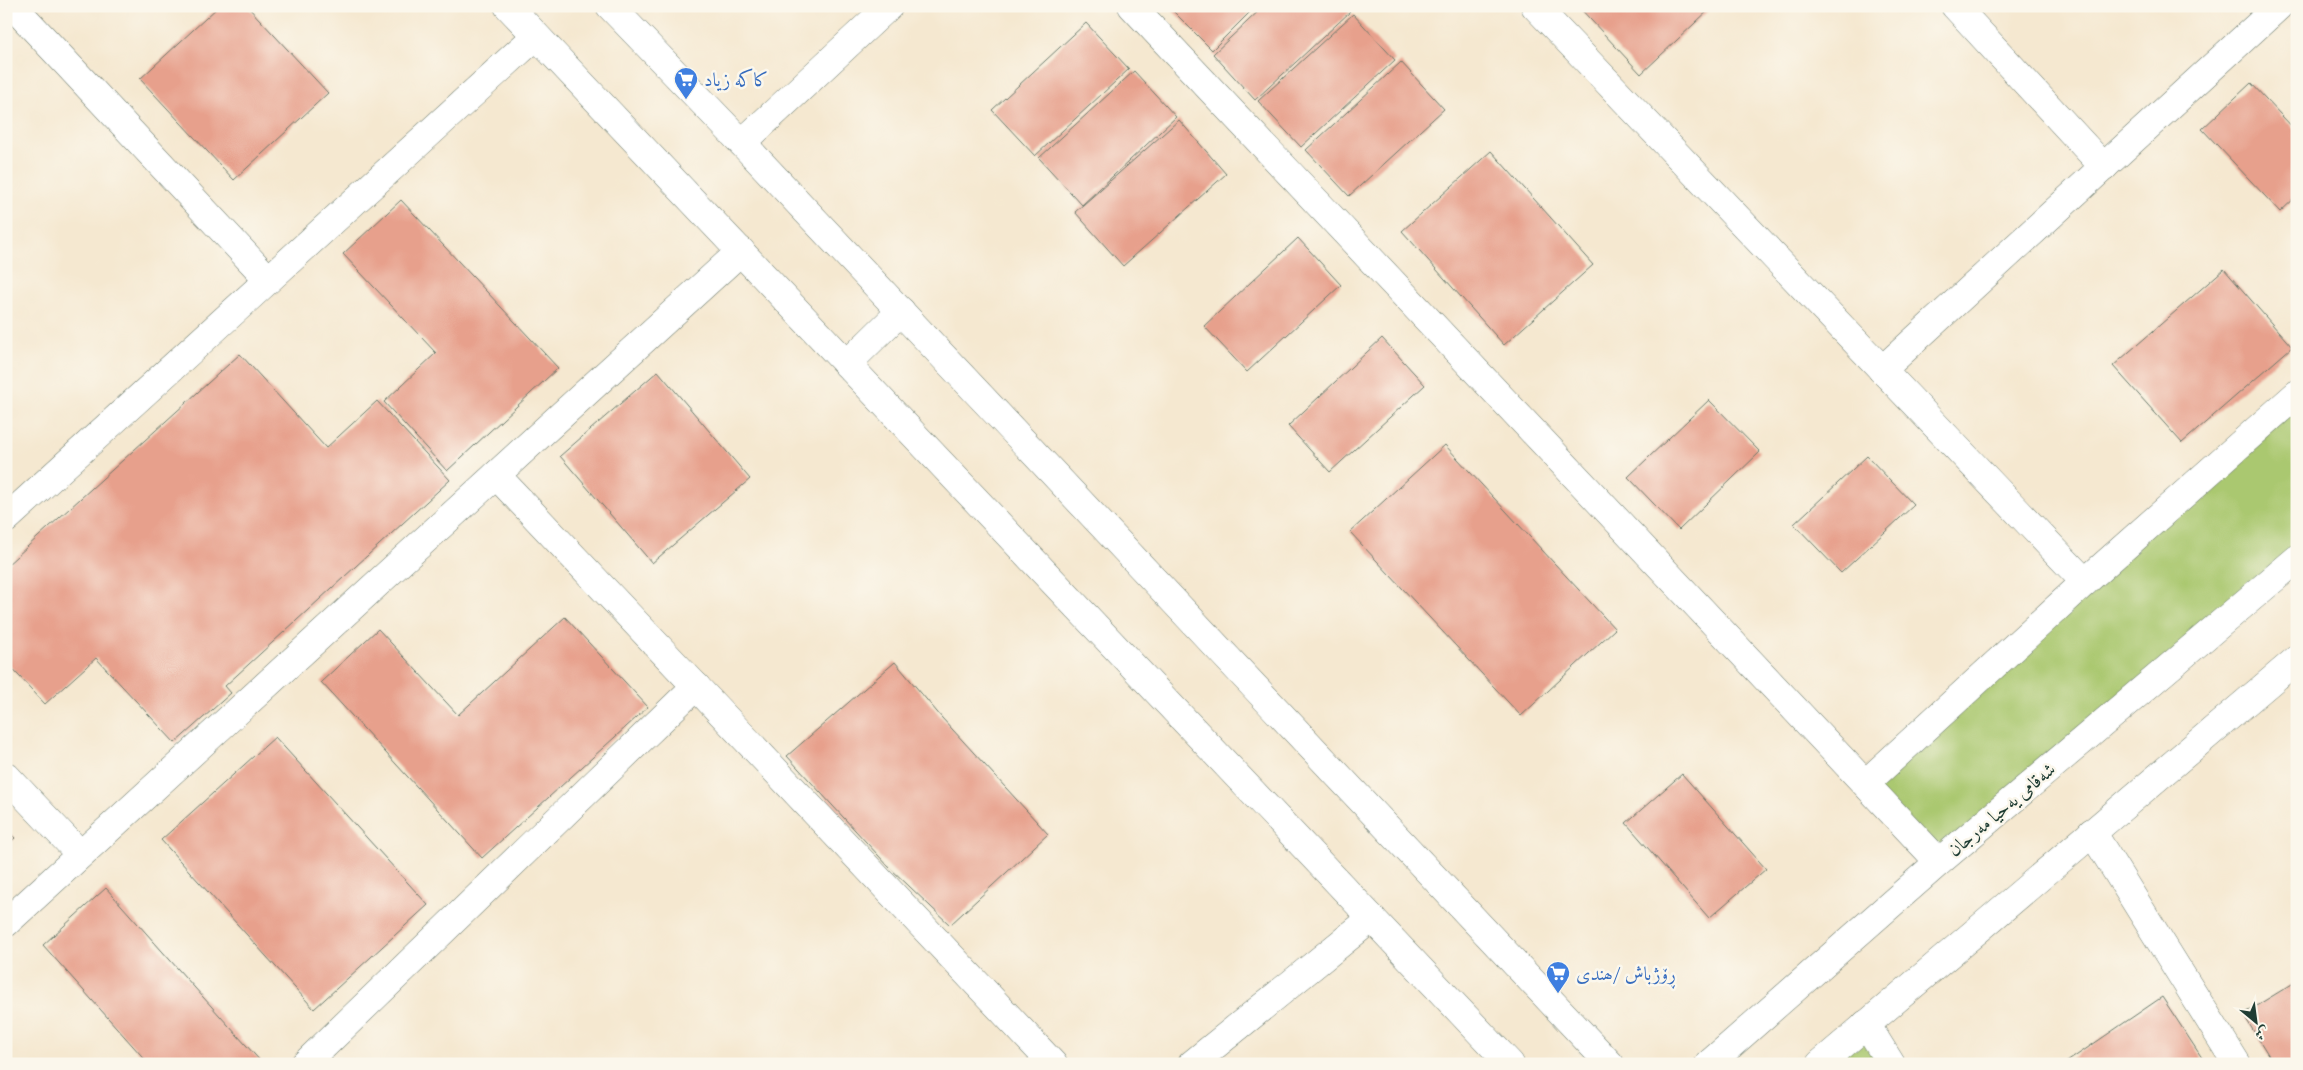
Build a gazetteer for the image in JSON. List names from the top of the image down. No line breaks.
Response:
{"streets":{"street":["شەقامی یەحیا مەرجان"]},"places":{"supermarket":["کاکە زیاد","ڕۆژباش /ھندی"]},"north":"bottom right"}
